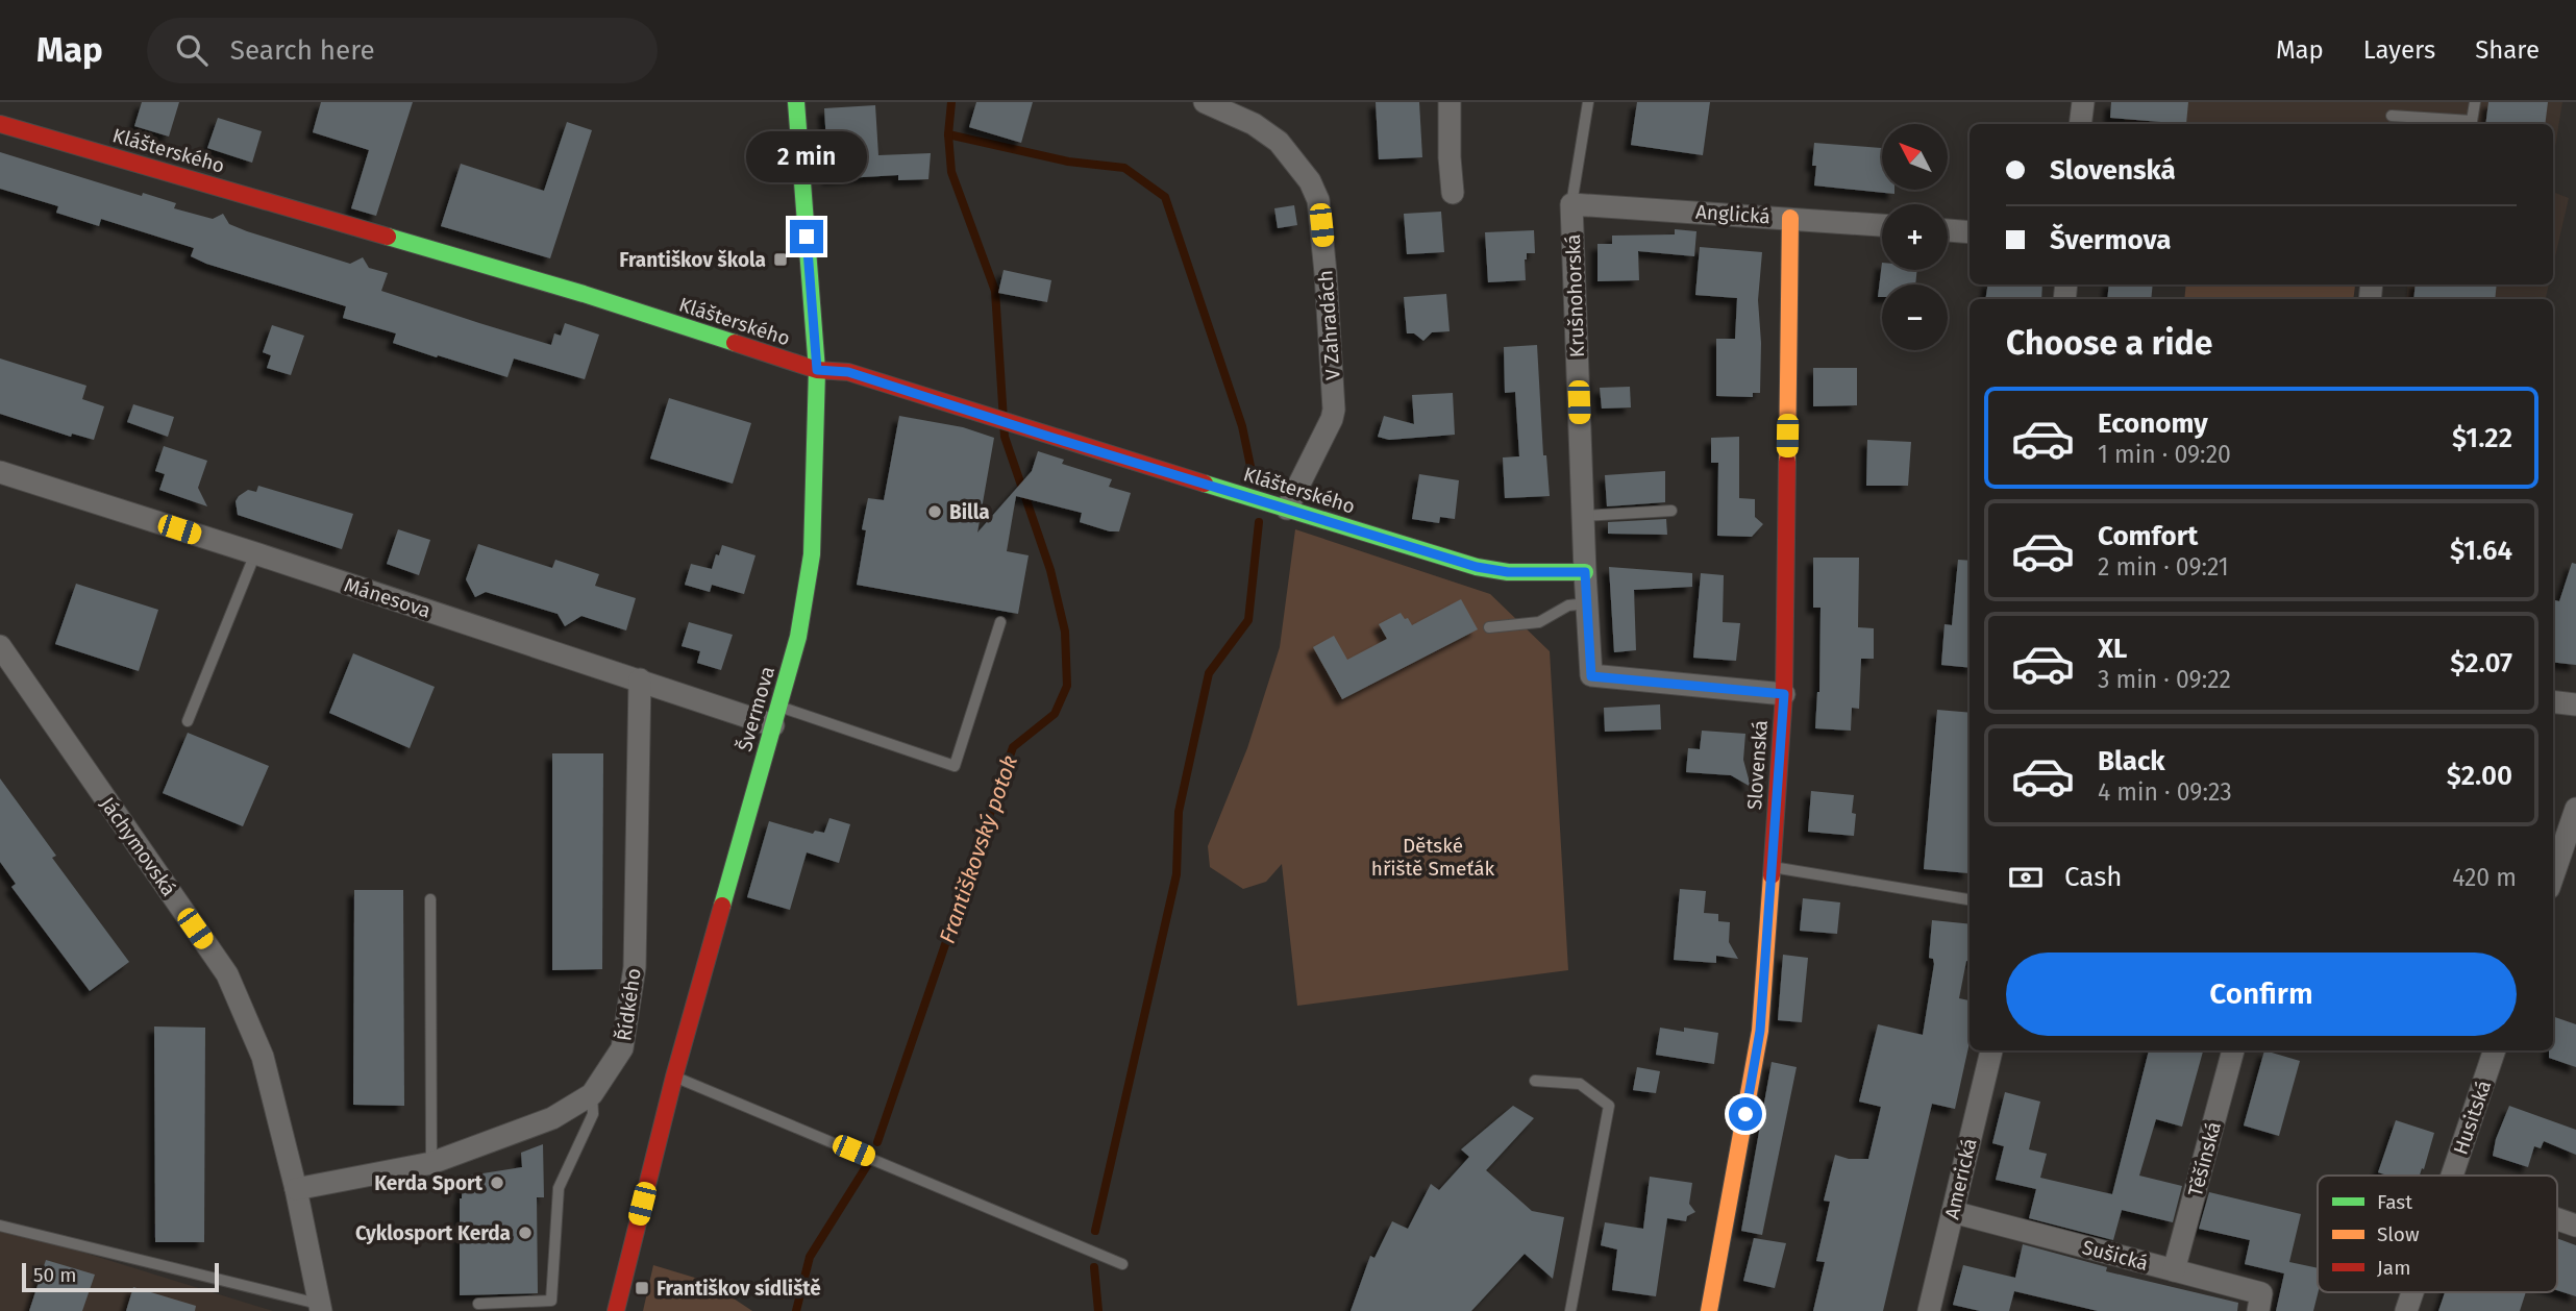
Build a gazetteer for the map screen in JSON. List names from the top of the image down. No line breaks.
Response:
{"streets":{"street":["Klášterského","Anglická","Krušnohorská","V Zahradách","Mánesova","Švermova","Slovenská","Jáchymovská","Řídkého","Husitská","Těšínská","Americká","Sušická"]},"crossings":[["Klášterského","Krušnohorská"],["Klášterského","V Zahradách"],["Klášterského","Švermova"],["Anglická","Krušnohorská"],["Anglická","Slovenská"],["Krušnohorská","Slovenská"],["Mánesova","Švermova"],["Mánesova","Řídkého"],["Jáchymovská","Řídkého"],["Těšínská","Sušická"],["Americká","Sušická"]],"water":["Františkovský potok"],"parks":["Dětské hřiště Smeťák"],"places":{"transit":["Františkov škola","Františkov sídliště"],"other":["Billa","Kerda Sport","Cyklosport Kerda"]},"legend":["Fast","Slow","Jam"],"scale_bar":"50 m","north":"top left","page":{"header":"Map","search":"Search here","nav":["Map","Layers","Share"],"map_buttons":["+","−"],"banner":["Slovenská","Švermova"],"bubble":"2 min","heading":"Choose a ride","list":[{"name":"Economy","note":"1 min · 09:20","value":"$1.22"},{"name":"Comfort","note":"2 min · 09:21","value":"$1.64"},{"name":"XL","note":"3 min · 09:22","value":"$2.07"},{"name":"Black","note":"4 min · 09:23","value":"$2.00"}],"pay":["Cash","420 m"],"buttons":"Confirm","scale":"50 m"}}
